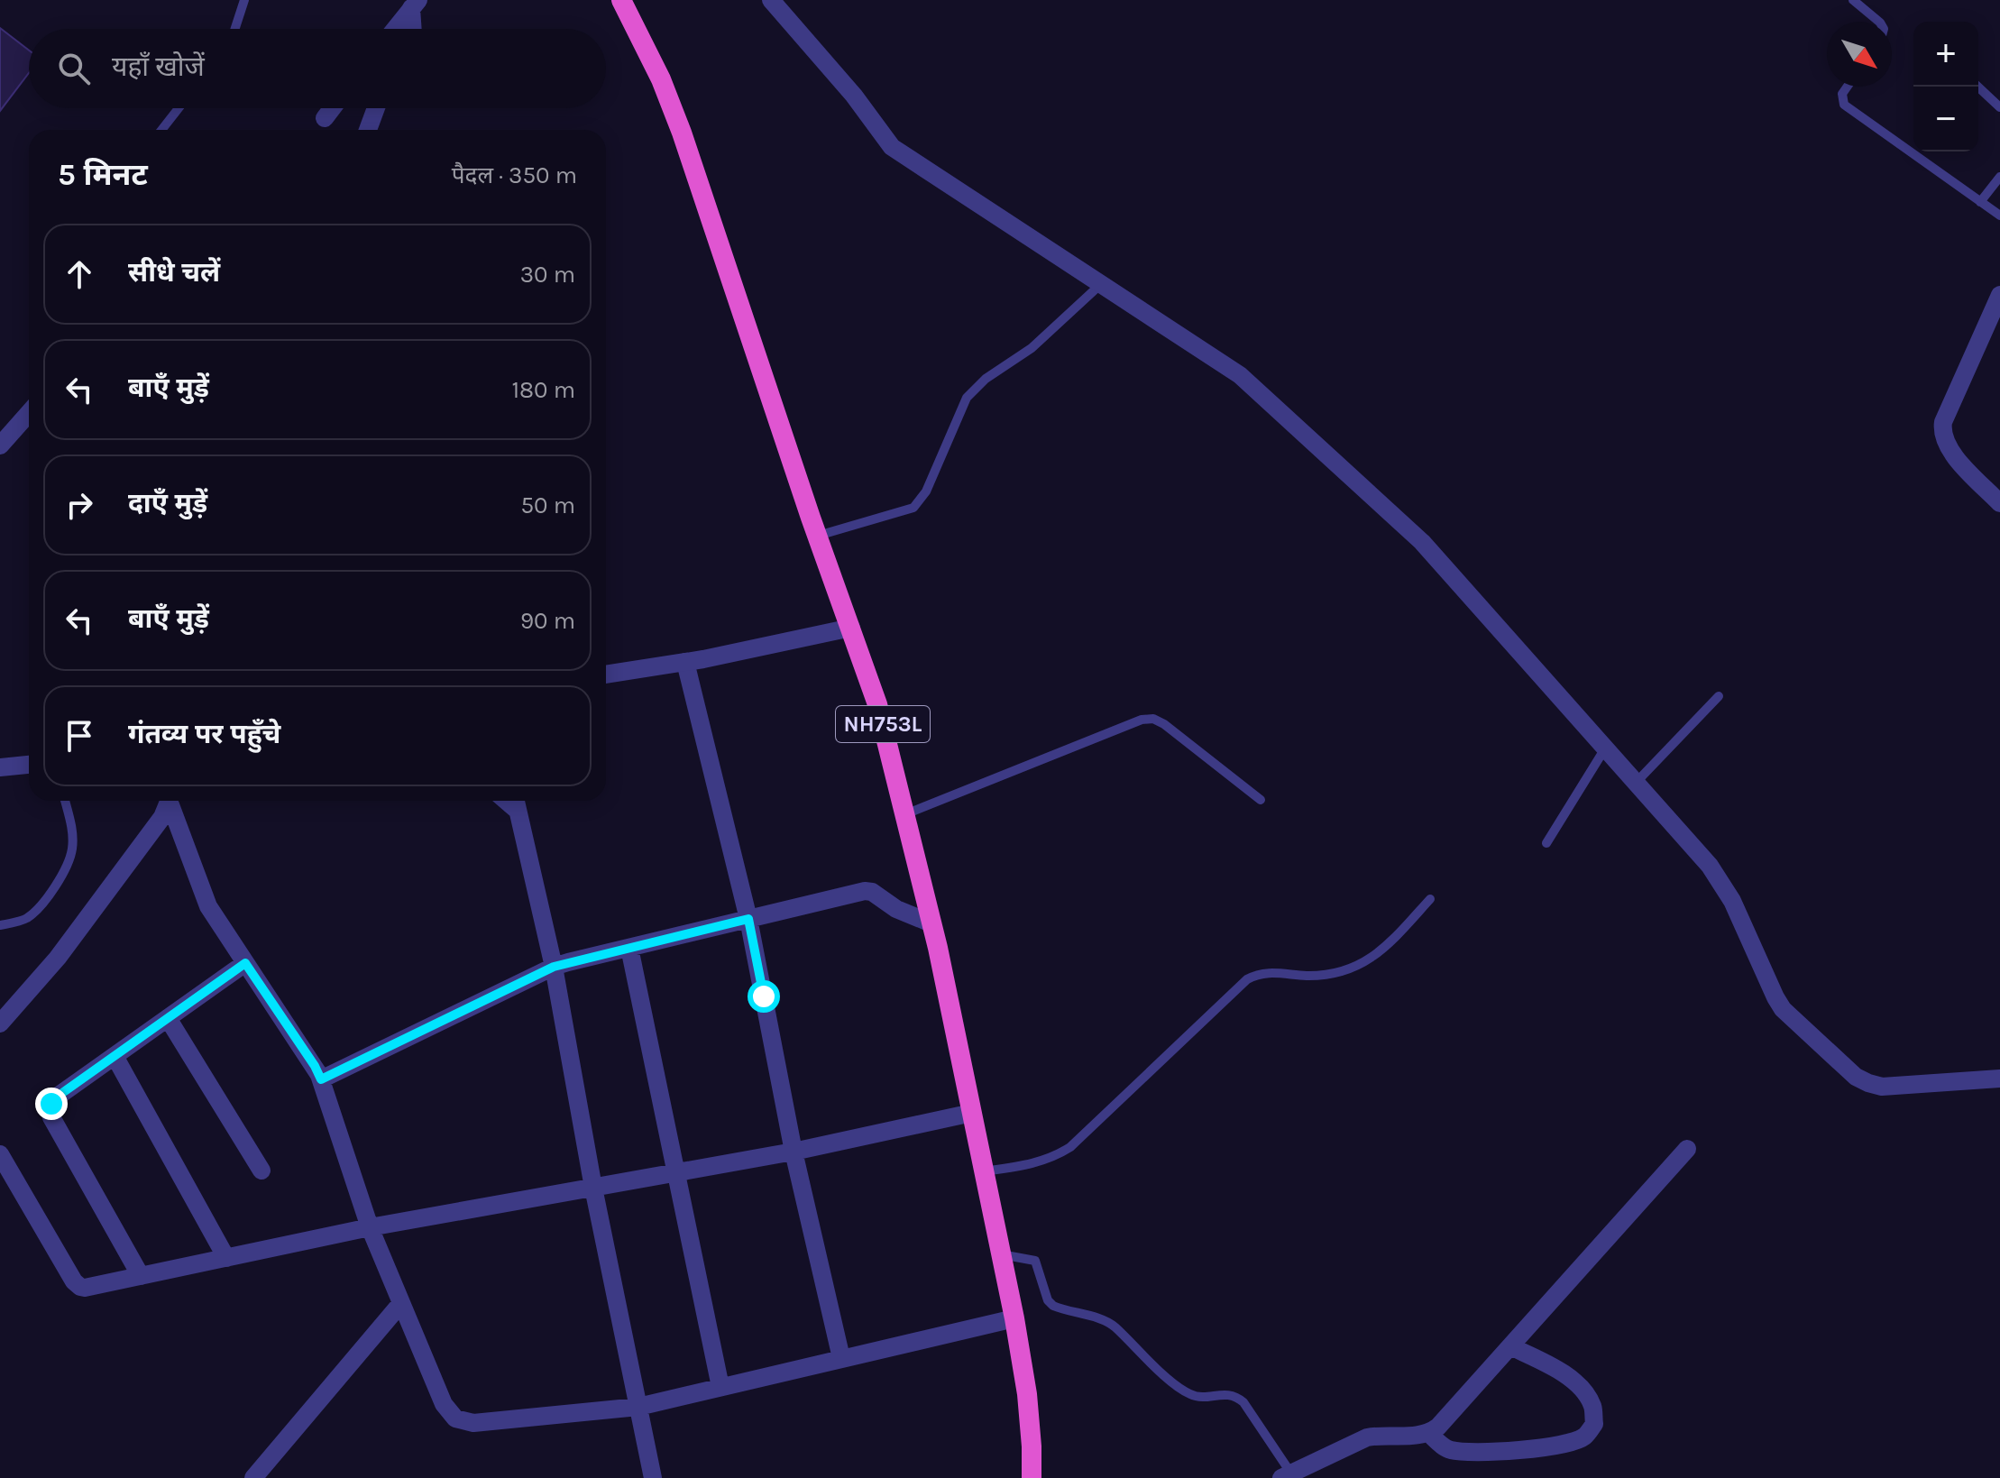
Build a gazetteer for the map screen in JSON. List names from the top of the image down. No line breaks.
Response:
{"streets":{"highway":["NH753L"]},"north":"bottom right","page":{"map_buttons":["+","−"],"search":"यहाँ खोजें","heading":["5 मिनट","पैदल · 350 m"],"list":[["सीधे चलें","30 m"],["बाएँ मुड़ें","180 m"],["दाएँ मुड़ें","50 m"],["बाएँ मुड़ें","90 m"],"गंतव्य पर पहुँचे"]}}
